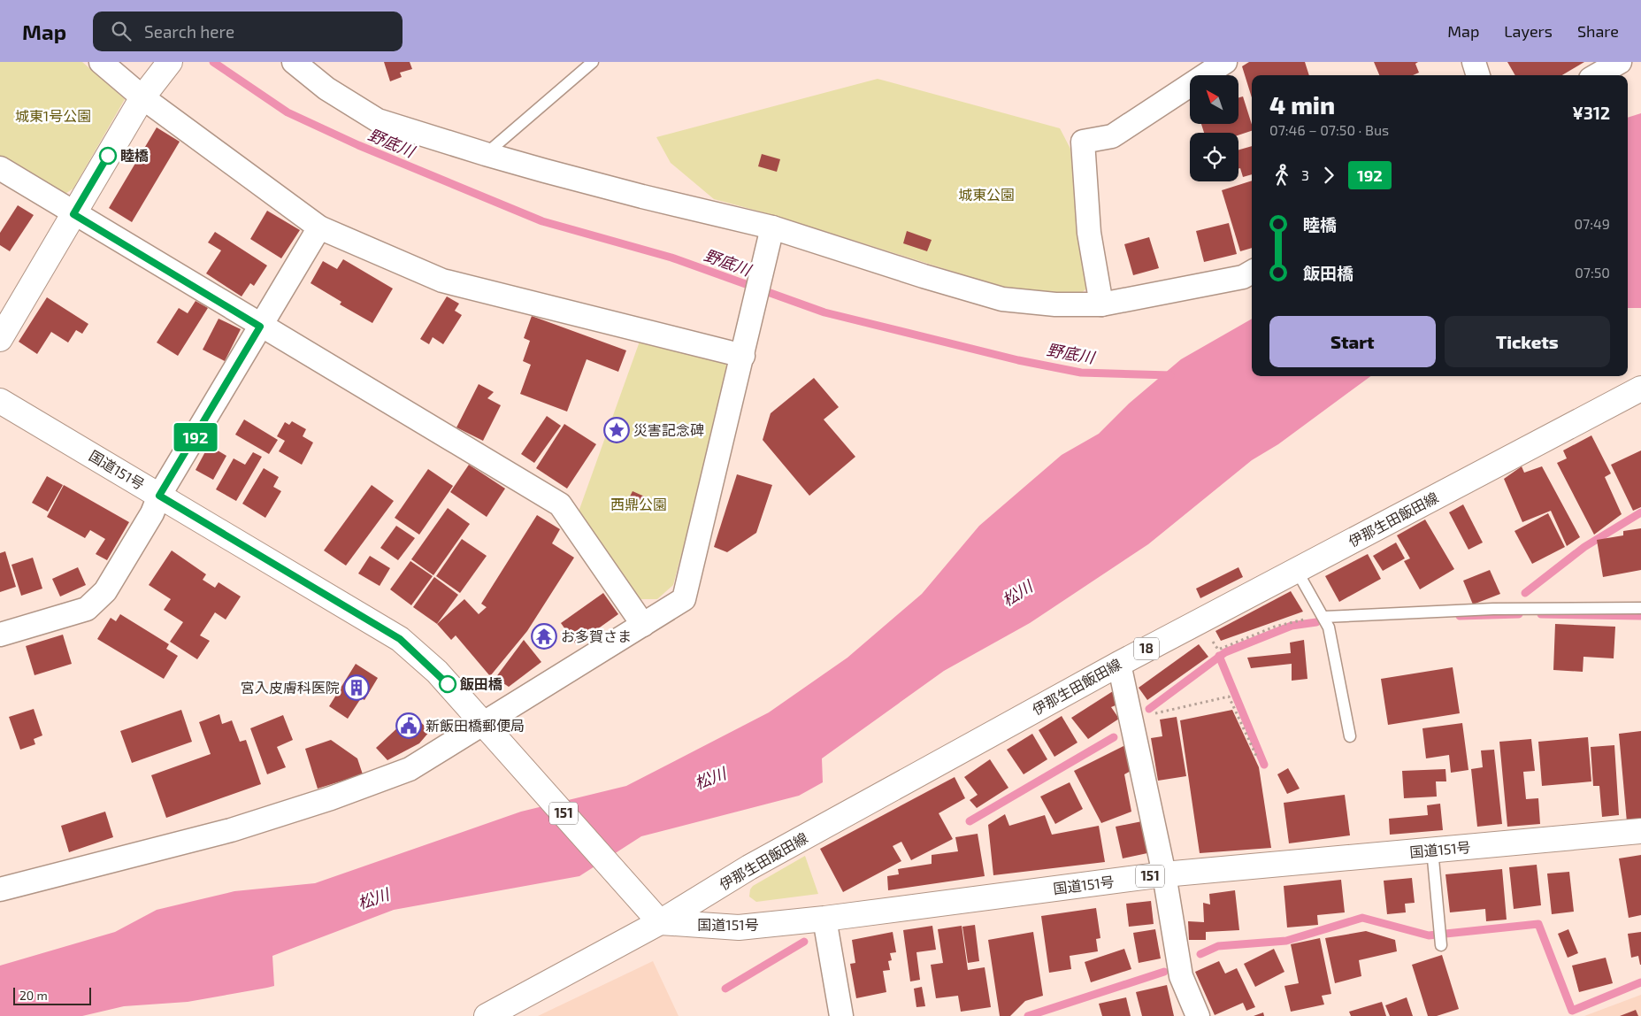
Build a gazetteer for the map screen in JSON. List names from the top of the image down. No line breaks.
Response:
{"streets":{"main road":["国道151号","伊那生田飯田線","18","151"]},"crossings":[["国道151号","伊那生田飯田線"]],"water":["野底川","松川"],"parks":["城東1号公園","城東公園","西鼎公園"],"places":{"other":["睦橋","飯田橋"],"place":["災害記念碑"],"temple":["お多賀さま"],"building":["宮入皮膚科医院"],"public building":["新飯田橋郵便局"]},"lines":["bus line 192"],"scale_bar":"20 m","north":"top left","page":{"header":"Map","search":"Search here","nav":["Map","Layers","Share"],"on_map":"192","heading":["4 min","07:46 – 07:50 · Bus","¥312"],"legs":["3","192"],"list":[{"name":"睦橋","value":"07:49"},{"name":"飯田橋","value":"07:50"}],"buttons":["Start","Tickets"],"scale":"20 m"}}
